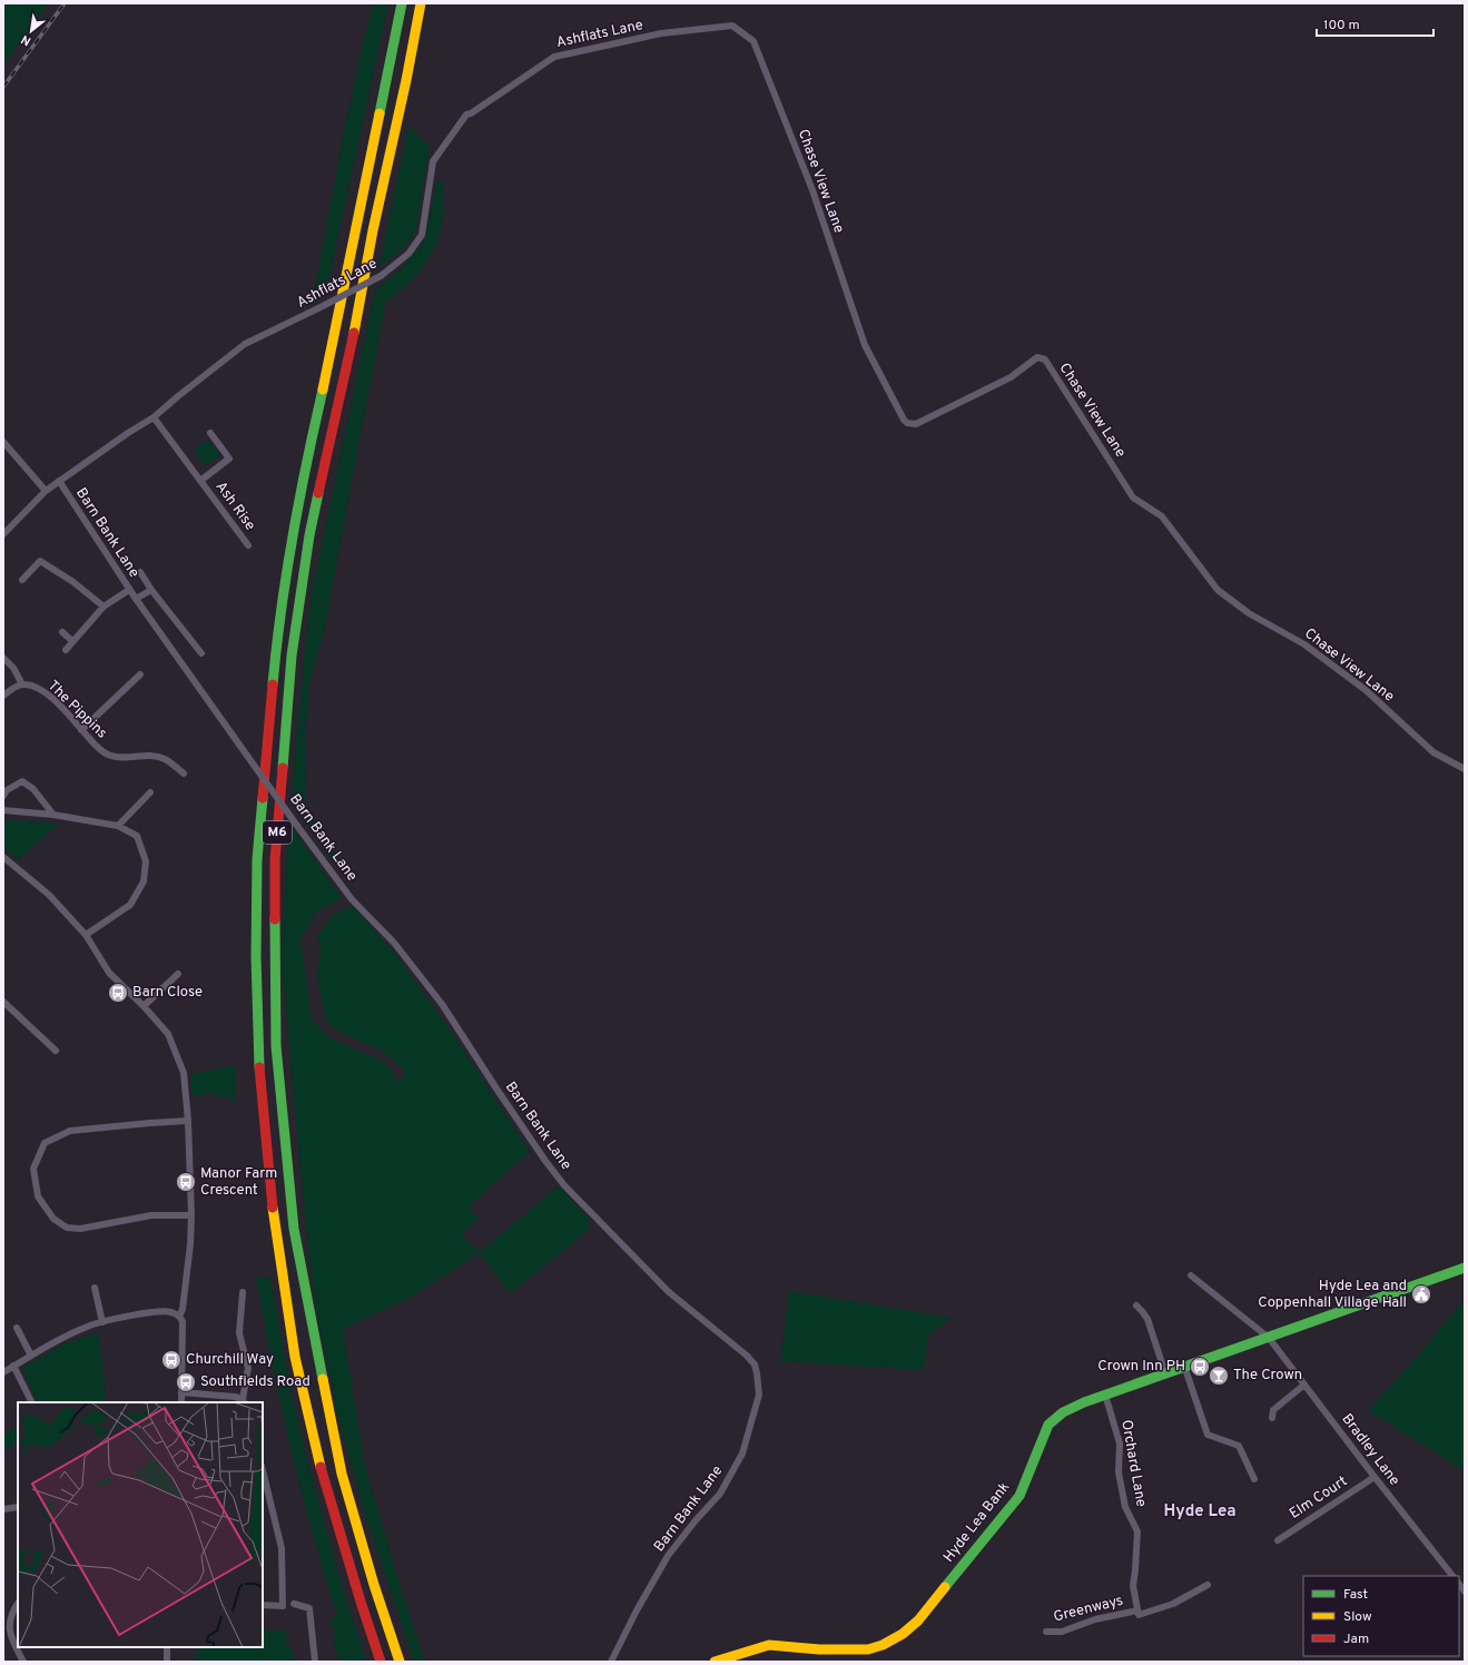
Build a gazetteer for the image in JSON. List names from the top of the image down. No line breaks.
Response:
{"streets":{"main road":["M6","Hyde Lea Bank"],"street":["Ashflats Lane","Chase View Lane","Ash Rise","Barn Bank Lane","The Pippins","Bradley Lane","Orchard Lane","Elm Court","Greenways"]},"crossings":[["Ashflats Lane","Chase View Lane"],["Ashflats Lane","Ash Rise"],["Ashflats Lane","Barn Bank Lane"],["Bradley Lane","Elm Court"],["Bradley Lane","Hyde Lea Bank"],["Orchard Lane","Hyde Lea Bank"],["Orchard Lane","Greenways"]],"districts":["Hyde Lea"],"places":{"bus stop":["Barn Close","Manor Farm Crescent","Churchill Way","Crown Inn PH","Southfields Road"],"public building":["Hyde Lea and Coppenhall Village Hall"],"bar":["The Crown"]},"legend":["Fast","Slow","Jam"],"scale_bar":"100 m","north":"bottom left"}
